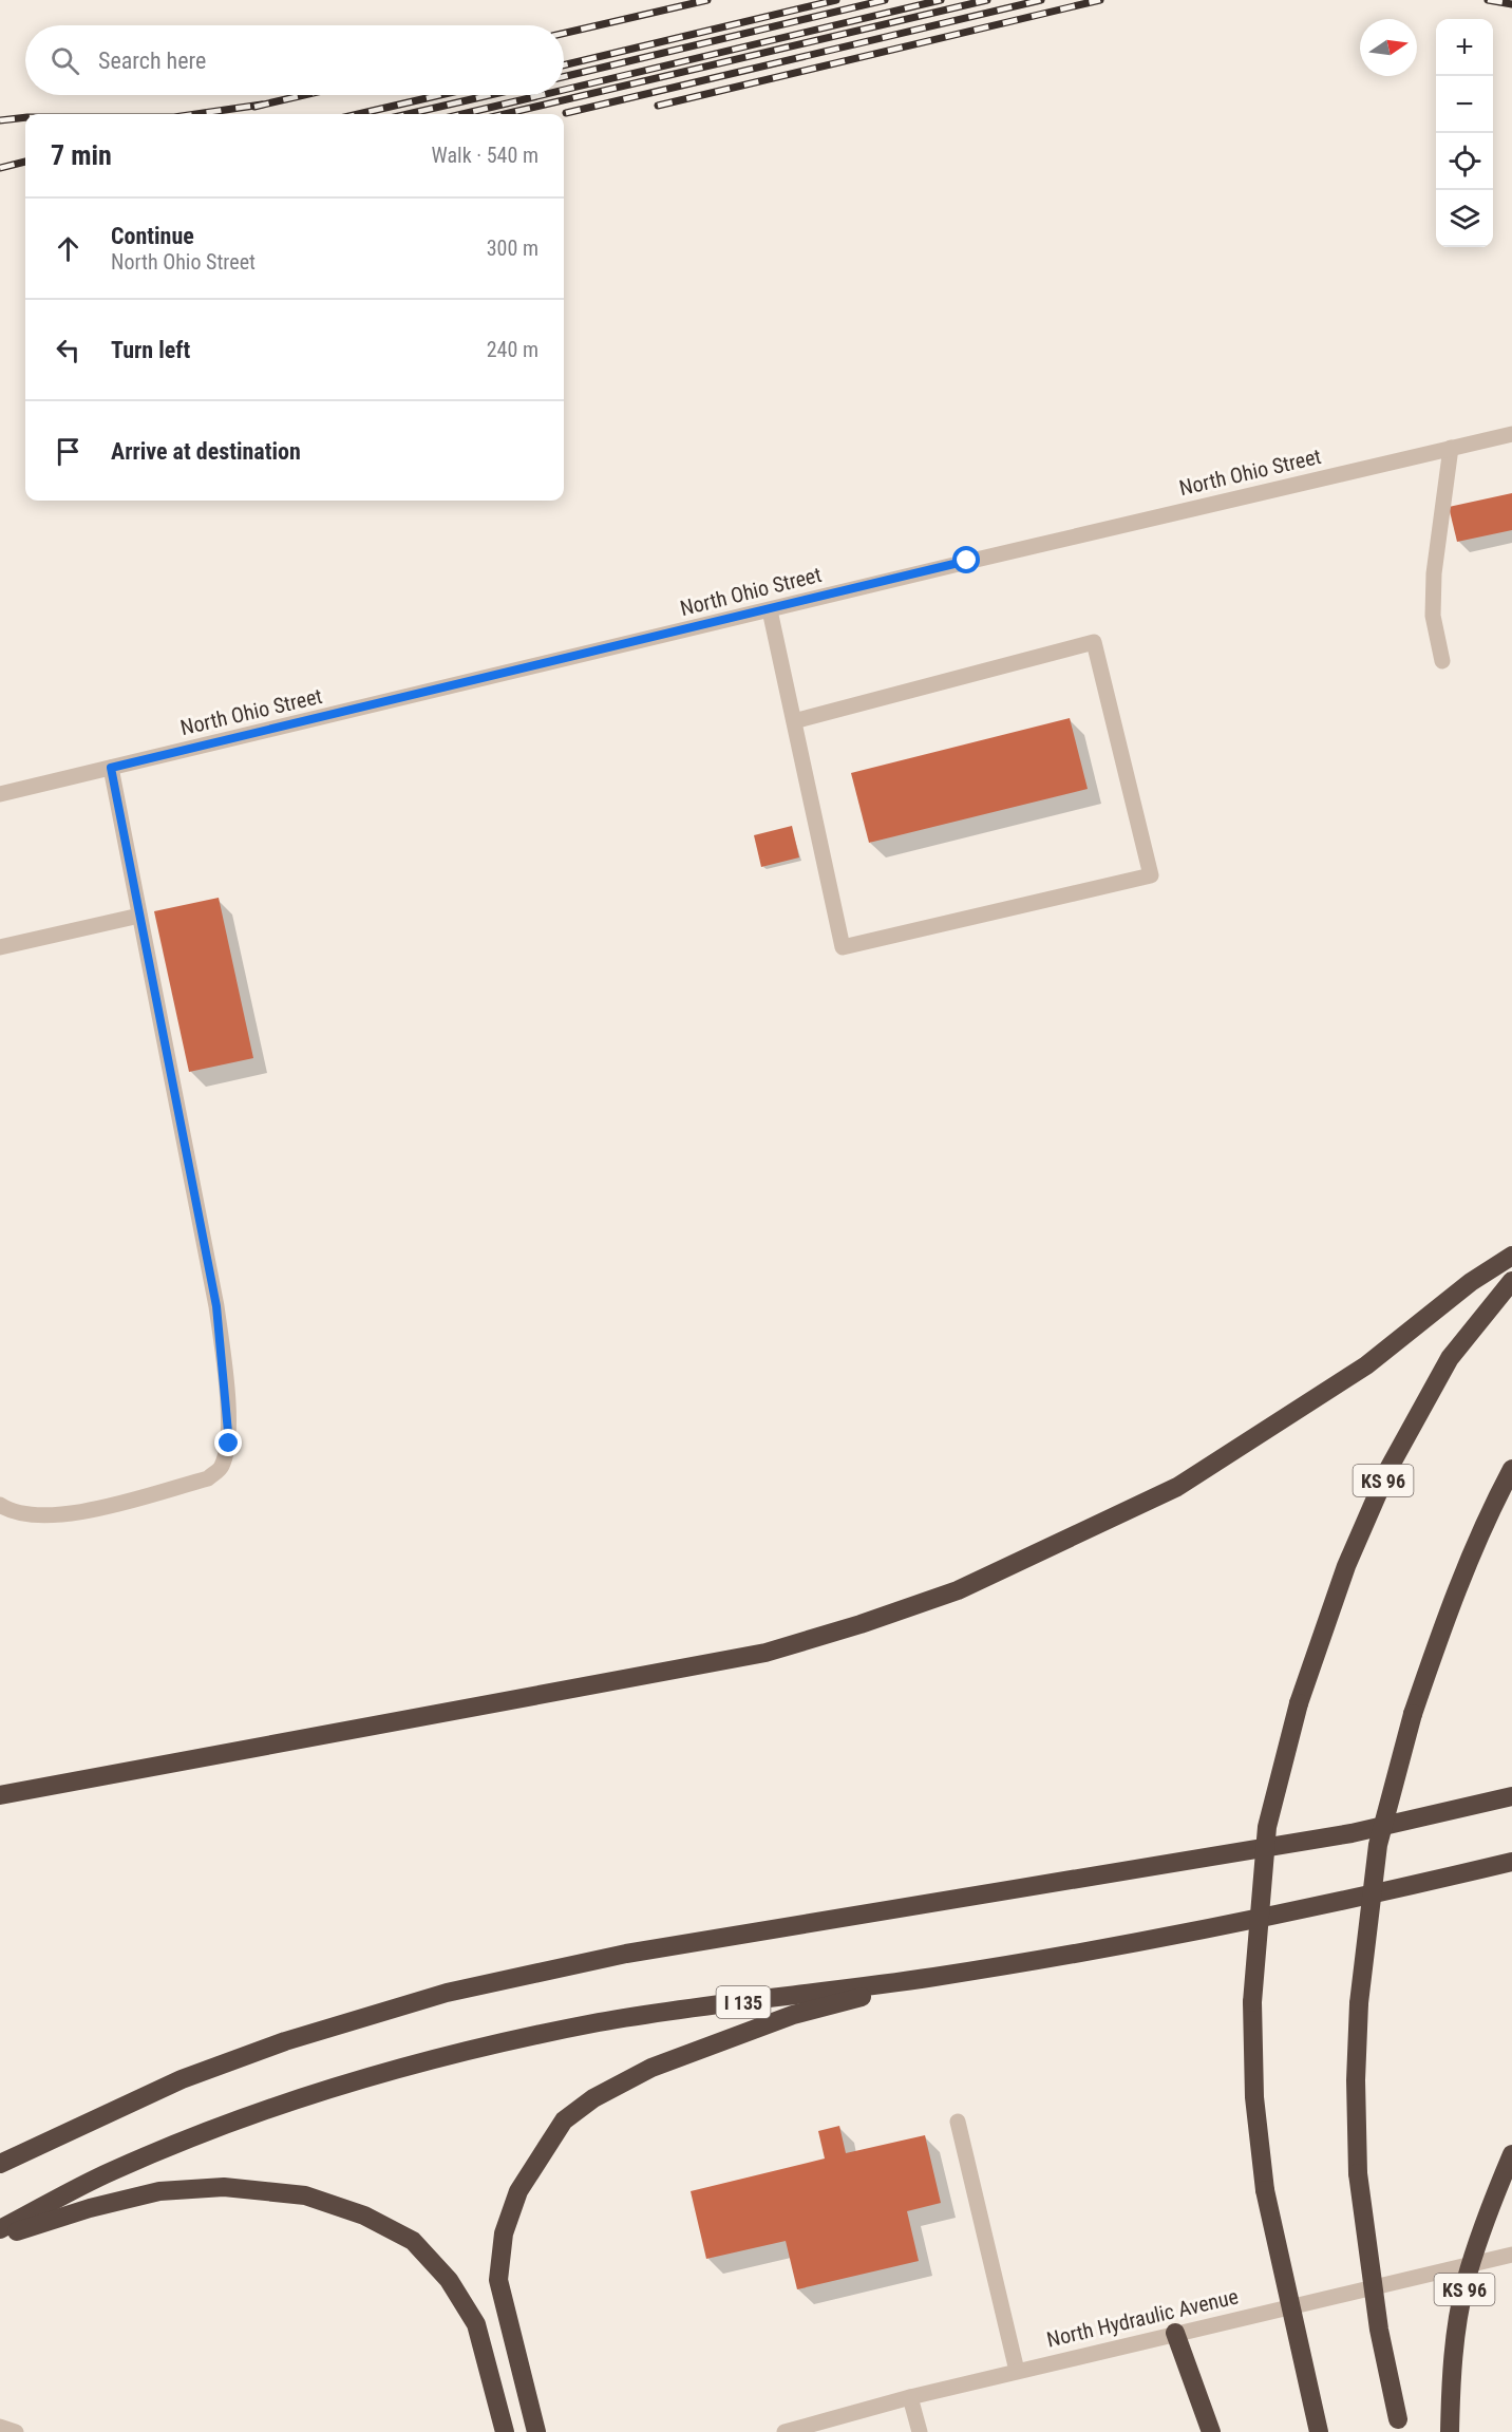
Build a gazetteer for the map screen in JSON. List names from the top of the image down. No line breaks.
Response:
{"streets":{"highway":["KS 96","I 135"],"street":["North Ohio Street","North Hydraulic Avenue"]},"north":"right","page":{"map_buttons":["+","−"],"search":"Search here","heading":["7 min","Walk · 540 m"],"list":[["Continue","North Ohio Street","300 m"],["Turn left","240 m"],"Arrive at destination"]}}
